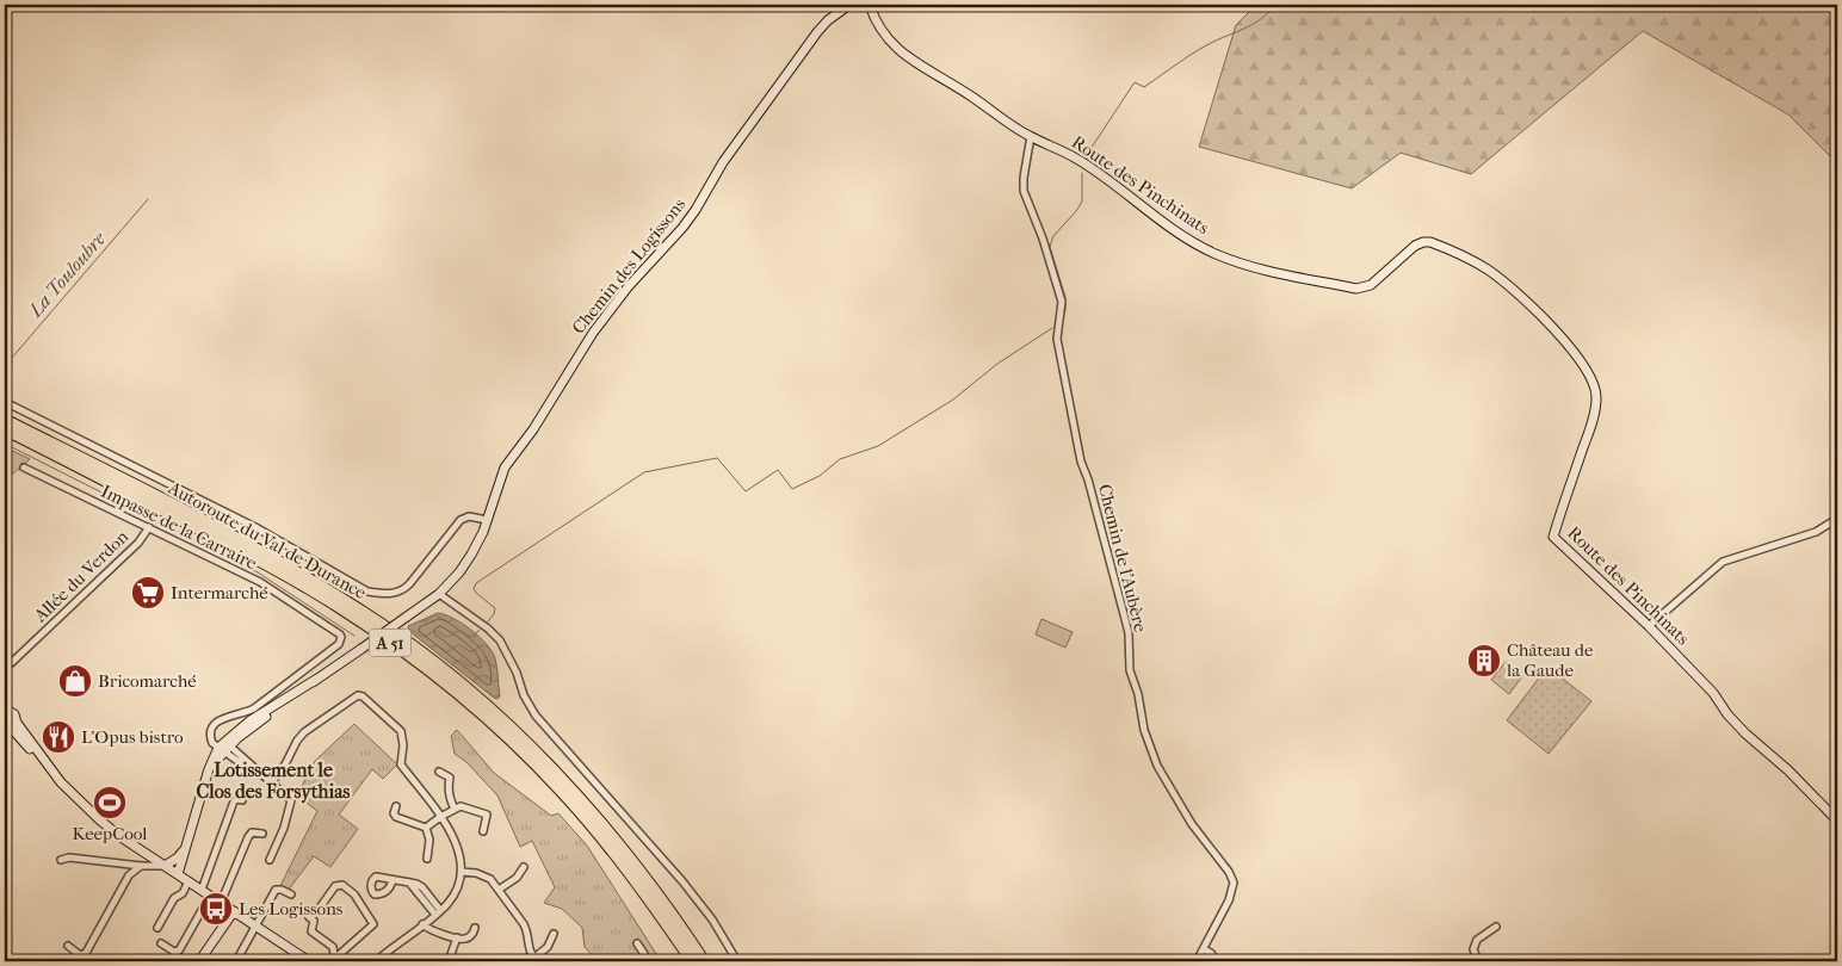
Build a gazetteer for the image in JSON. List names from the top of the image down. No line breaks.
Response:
{"streets":{"highway":["Autoroute du Val de Durance","A 51"],"street":["Route des Pinchinats","Chemin des Logissons","Impasse de la Carraire","Chemin de l'Aubère","Allée du Verdon"]},"crossings":[["Route des Pinchinats","Chemin de l'Aubère"],["Impasse de la Carraire","Allée du Verdon"]],"districts":["Lotissement le Clos des Forsythias"],"water":["La Touloubre"],"places":{"supermarket":["Intermarché"],"building":["Château de la Gaude"],"shop":["Bricomarché"],"restaurant":["L'Opus bistro"],"sports":["KeepCool"],"bus stop":["Les Logissons"]}}
